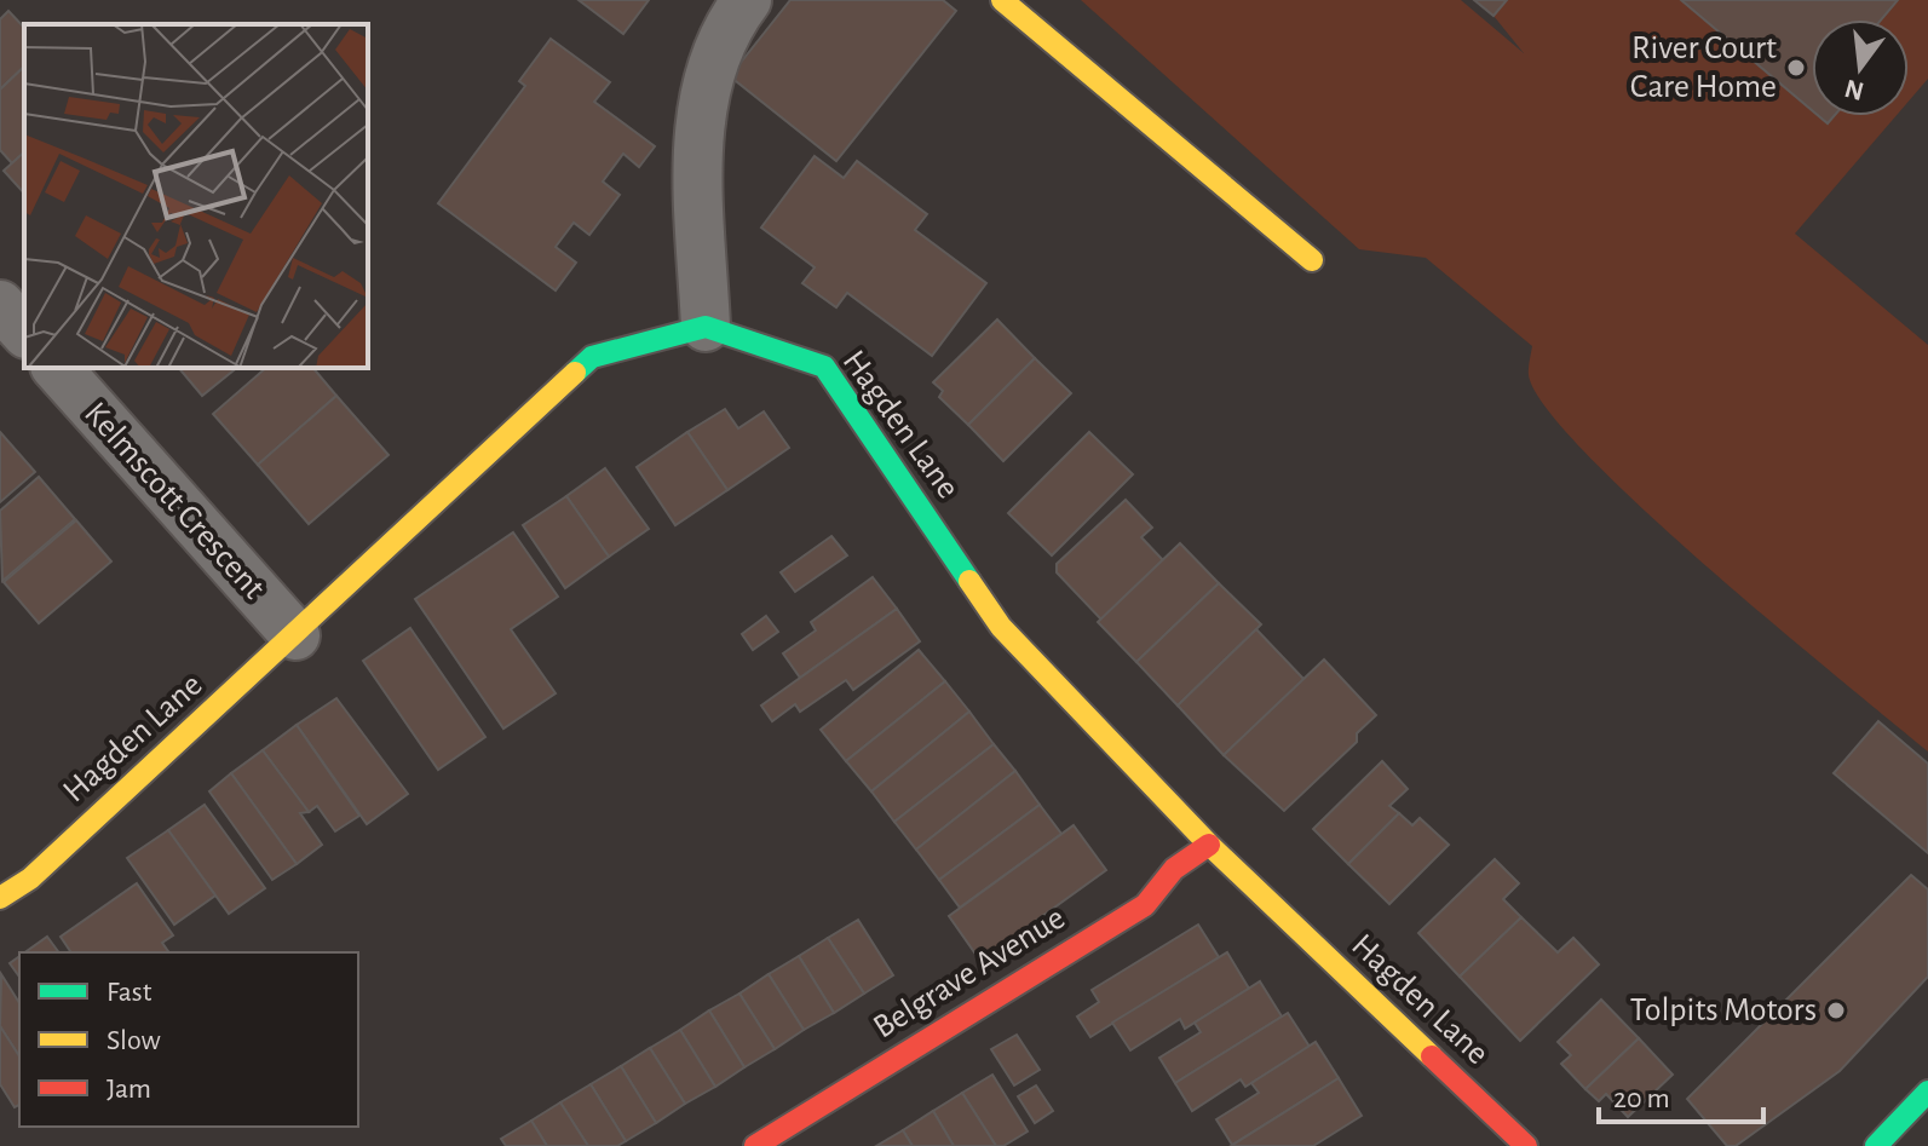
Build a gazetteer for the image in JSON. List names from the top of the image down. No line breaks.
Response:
{"streets":{"main road":["Hagden Lane","Belgrave Avenue"],"street":["Kelmscott Crescent"]},"crossings":[["Hagden Lane","Kelmscott Crescent"],["Hagden Lane","Belgrave Avenue"]],"places":["River Court Care Home","Tolpits Motors"],"legend":["Fast","Slow","Jam"],"scale_bar":"20 m","north":"bottom"}
